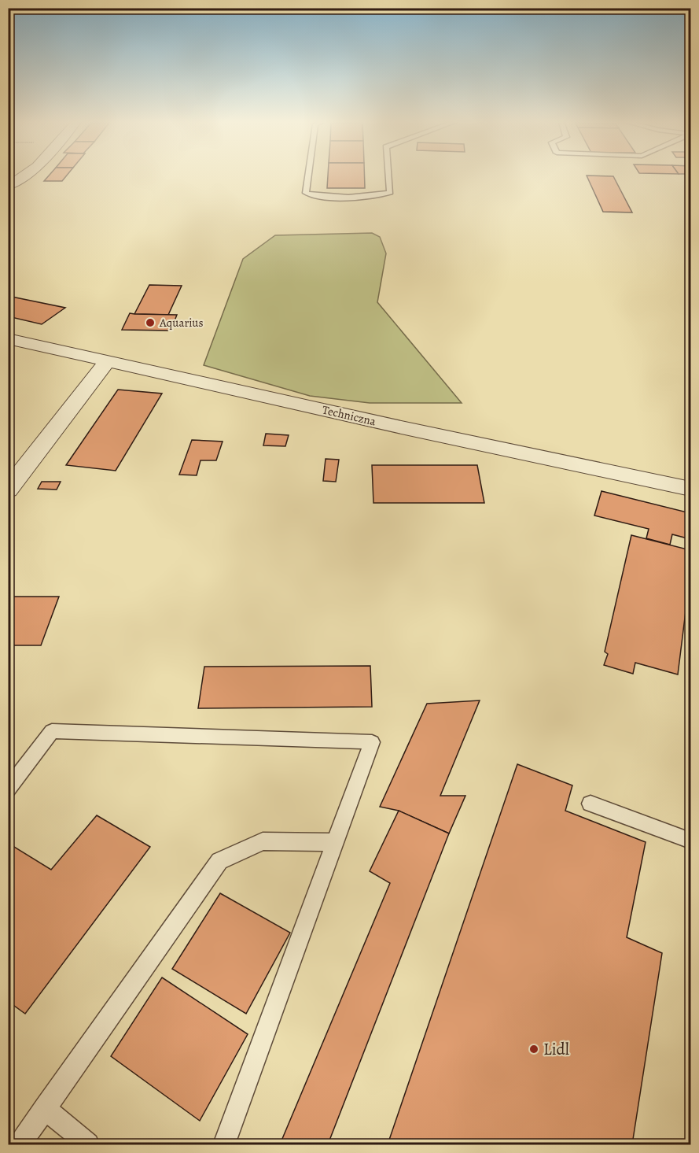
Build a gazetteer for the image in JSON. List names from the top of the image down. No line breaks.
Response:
{"streets":{"street":["Techniczna"]},"places":["Aquarius","Lidl"]}
